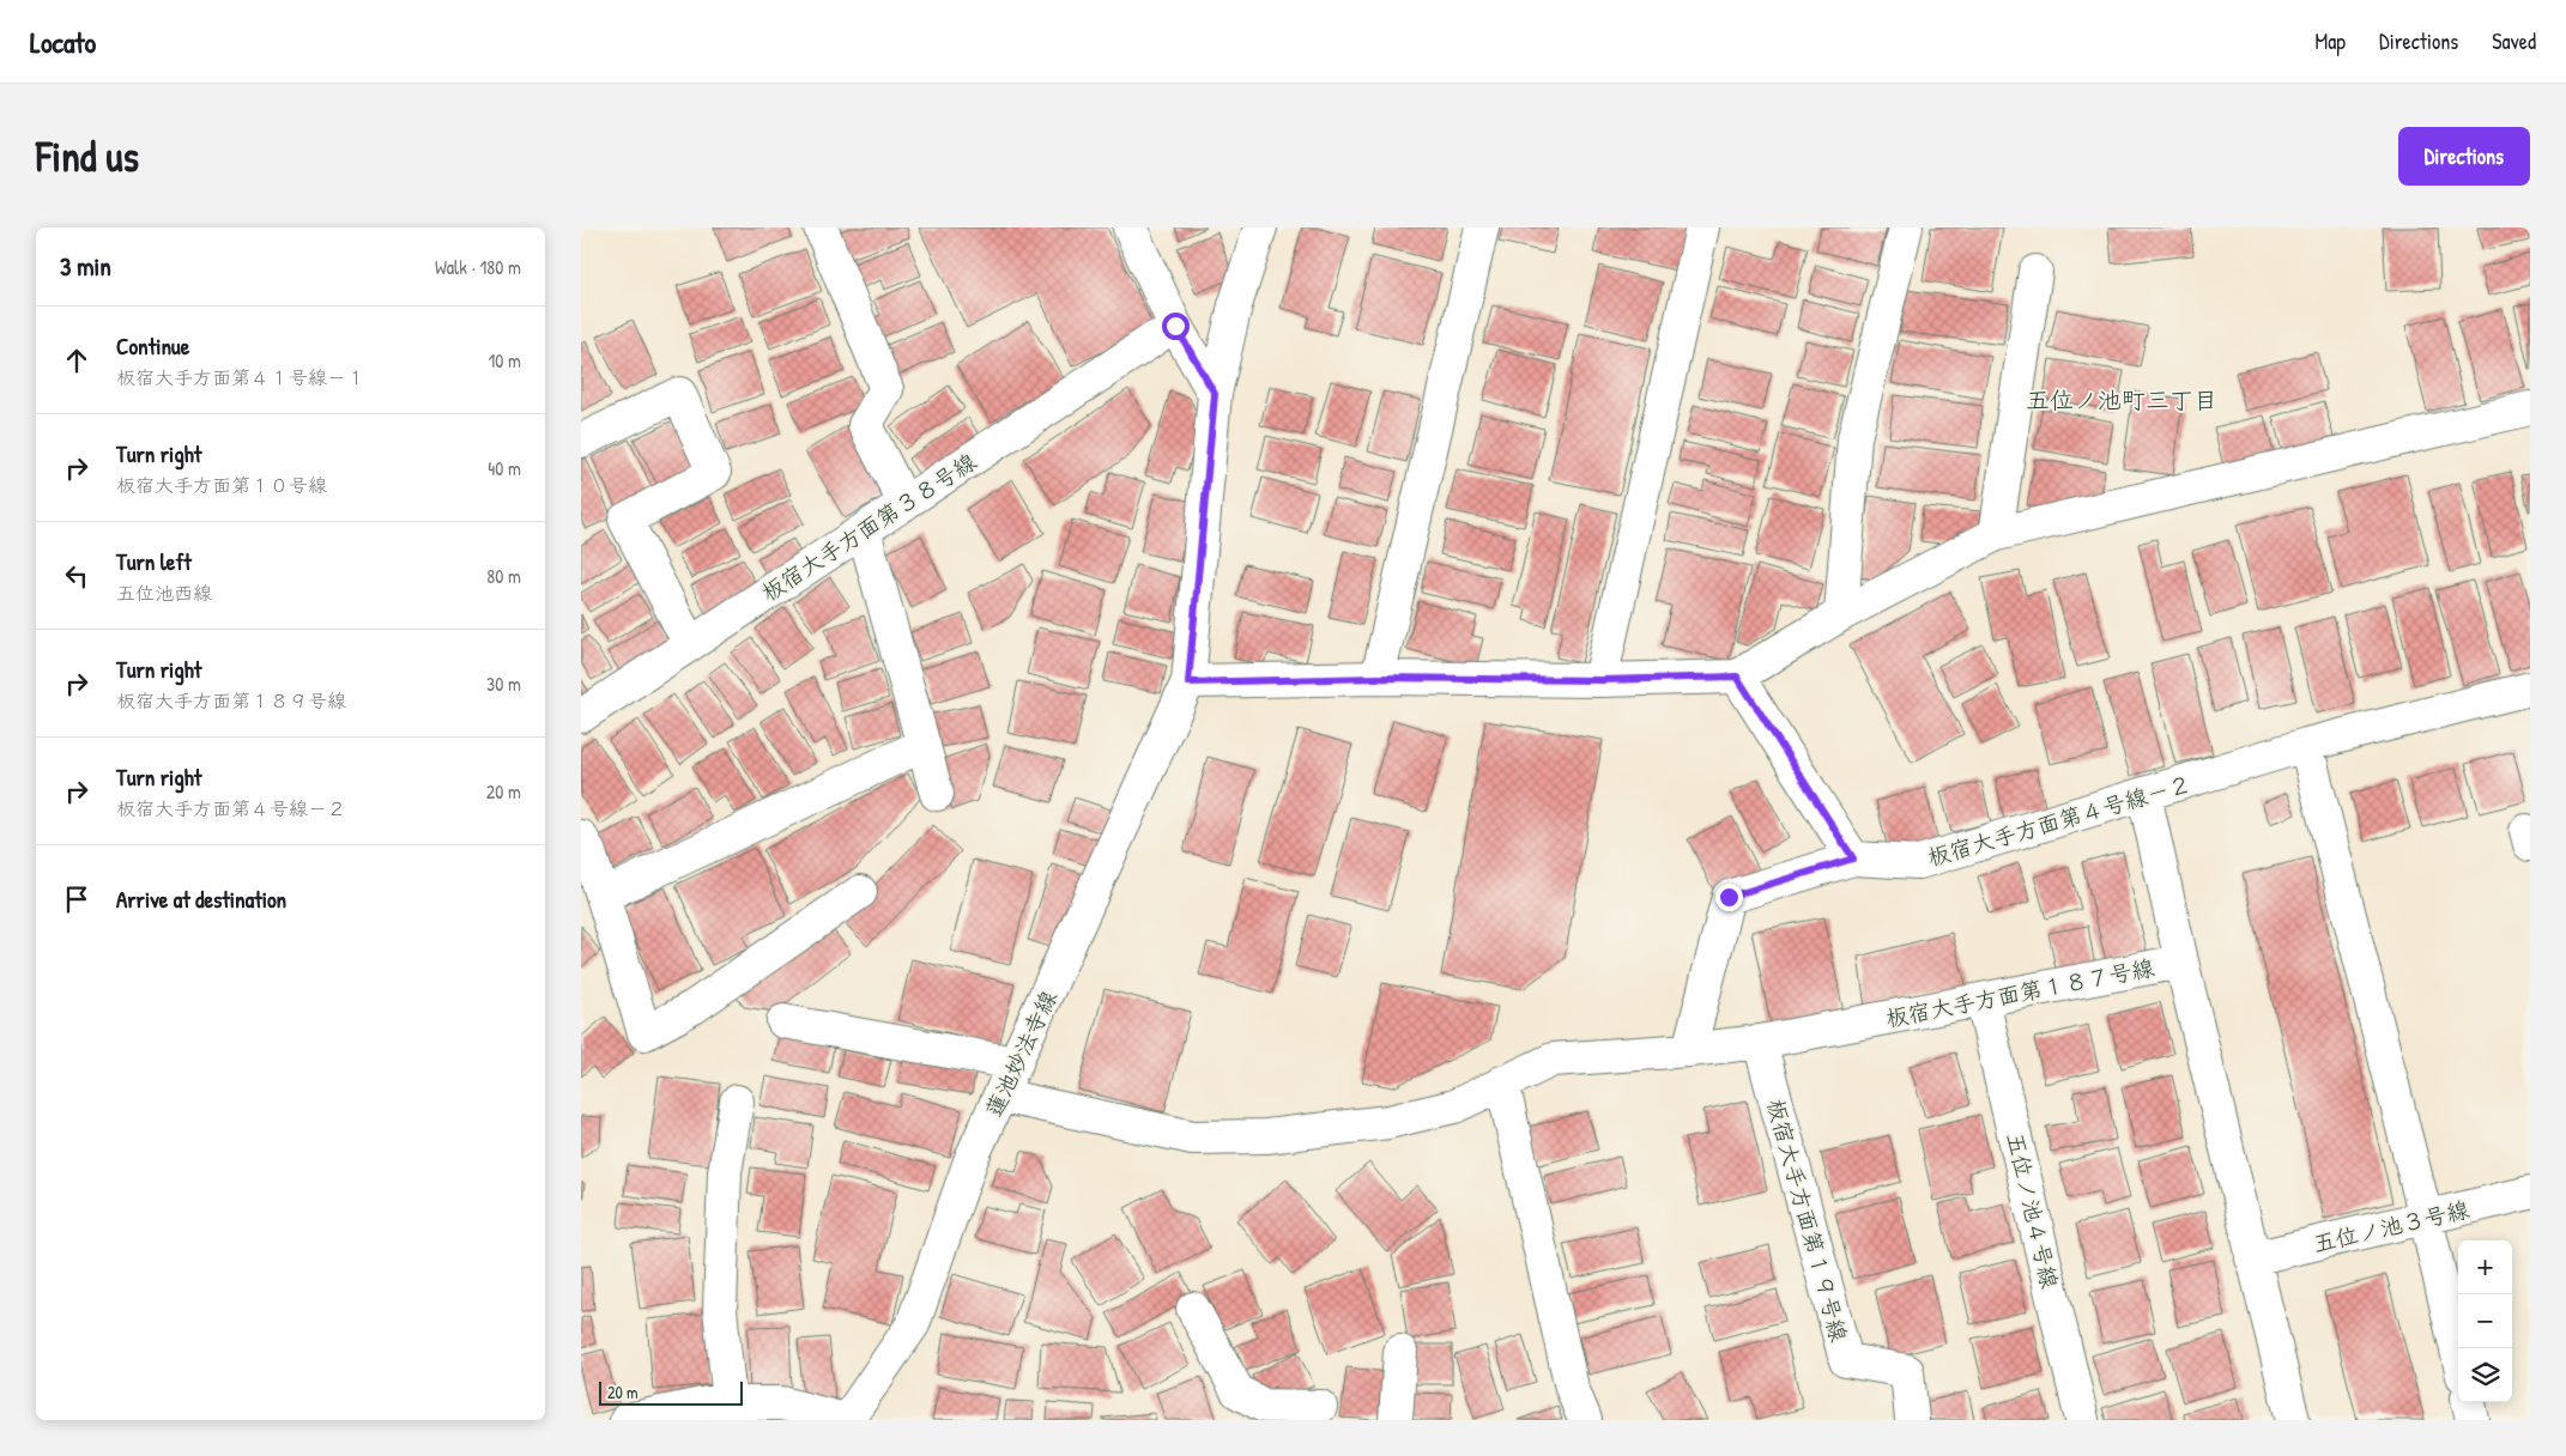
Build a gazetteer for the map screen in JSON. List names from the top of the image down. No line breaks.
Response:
{"streets":{"street":["板宿大手方面第３８号線","板宿大手方面第４号線－２","板宿大手方面第１８７号線","蓮池妙法寺線","五位ノ池４号線","板宿大手方面第１９号線","五位ノ池３号線"]},"crossings":[["板宿大手方面第４号線－２","板宿大手方面第１８７号線"],["板宿大手方面第１８７号線","五位ノ池４号線"],["板宿大手方面第１８７号線","板宿大手方面第１９号線"]],"districts":["五位ノ池町三丁目"],"scale_bar":"20 m","page":{"header":"Locato","nav":["Map","Directions","Saved"],"buttons":"Directions","title":"Find us","heading":["3 min","Walk · 180 m"],"list":[["Continue","板宿大手方面第４１号線－１","10 m"],["Turn right","板宿大手方面第１０号線","40 m"],["Turn left","五位池西線","80 m"],["Turn right","板宿大手方面第１８９号線","30 m"],["Turn right","板宿大手方面第４号線－２","20 m"],"Arrive at destination"],"map_buttons":["+","−"],"scale":"20 m"}}
